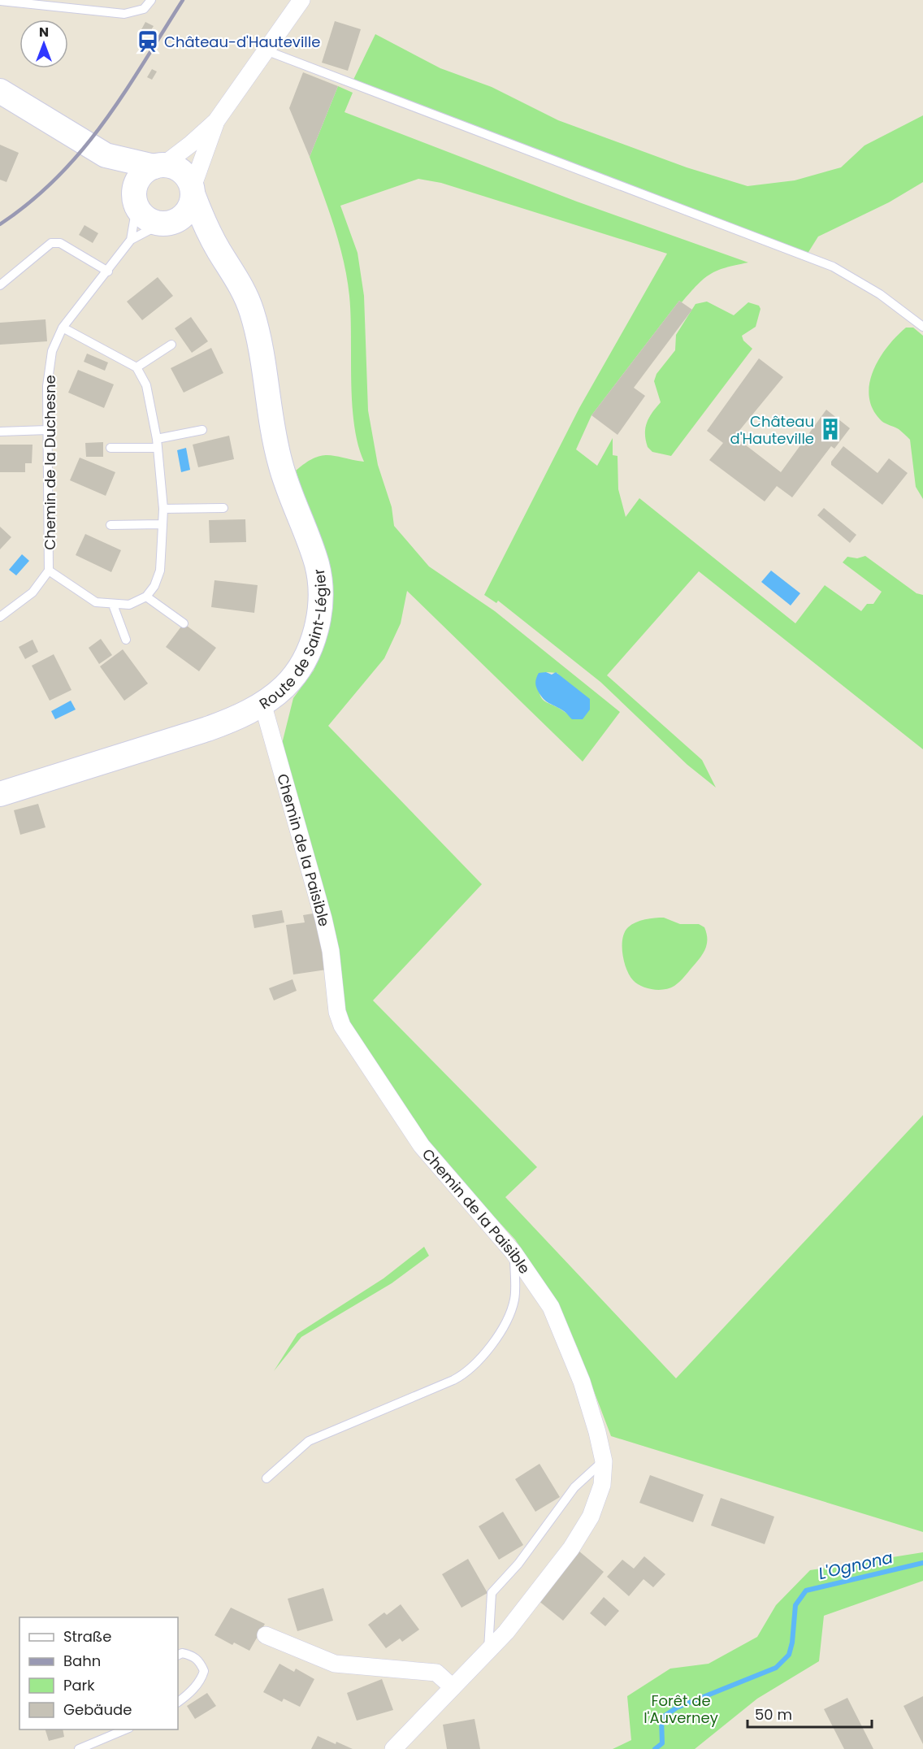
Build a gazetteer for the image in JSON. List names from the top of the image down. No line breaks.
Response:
{"streets":{"main road":["Route de Saint-Légier"],"street":["Chemin de la Paisible"],"lane":["Chemin de la Duchesne"]},"crossings":[["Chemin de la Duchesne","Route de Saint-Légier"],["Route de Saint-Légier","Chemin de la Paisible"]],"water":["L'Ognona"],"parks":["Forêt de l'Auverney"],"places":{"station":["Château-d'Hauteville"],"building":["Château d'Hauteville"]},"legend":["Straße","Bahn","Park","Gebäude"],"scale_bar":"50 m","north":"top"}
